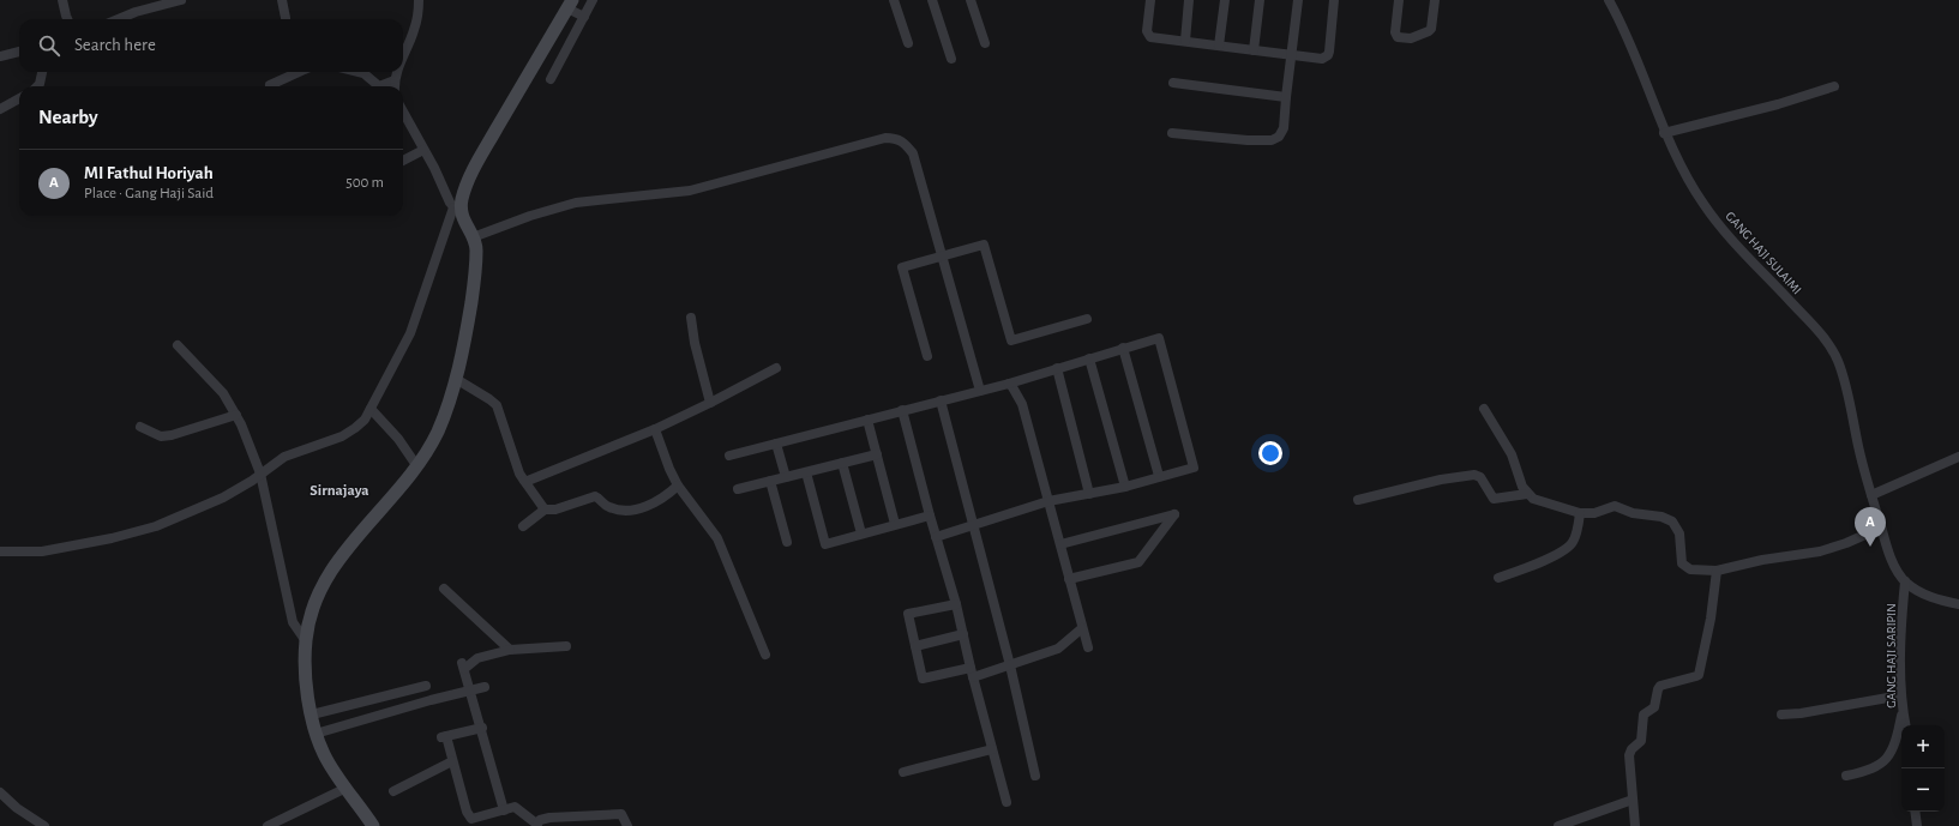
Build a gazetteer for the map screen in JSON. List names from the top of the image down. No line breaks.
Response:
{"streets":{"street":["GANG HAJI SULAIMI","GANG HAJI SARIPIN"]},"crossings":[["GANG HAJI SULAIMI","GANG HAJI SARIPIN"]],"districts":["Sirnajaya"],"page":{"search":"Search here","heading":"Nearby","list":[{"mark":"A","name":"MI Fathul Horiyah","note":"Place · Gang Haji Said","value":"500 m"}],"pins":"A","map_buttons":["+","−"]}}
